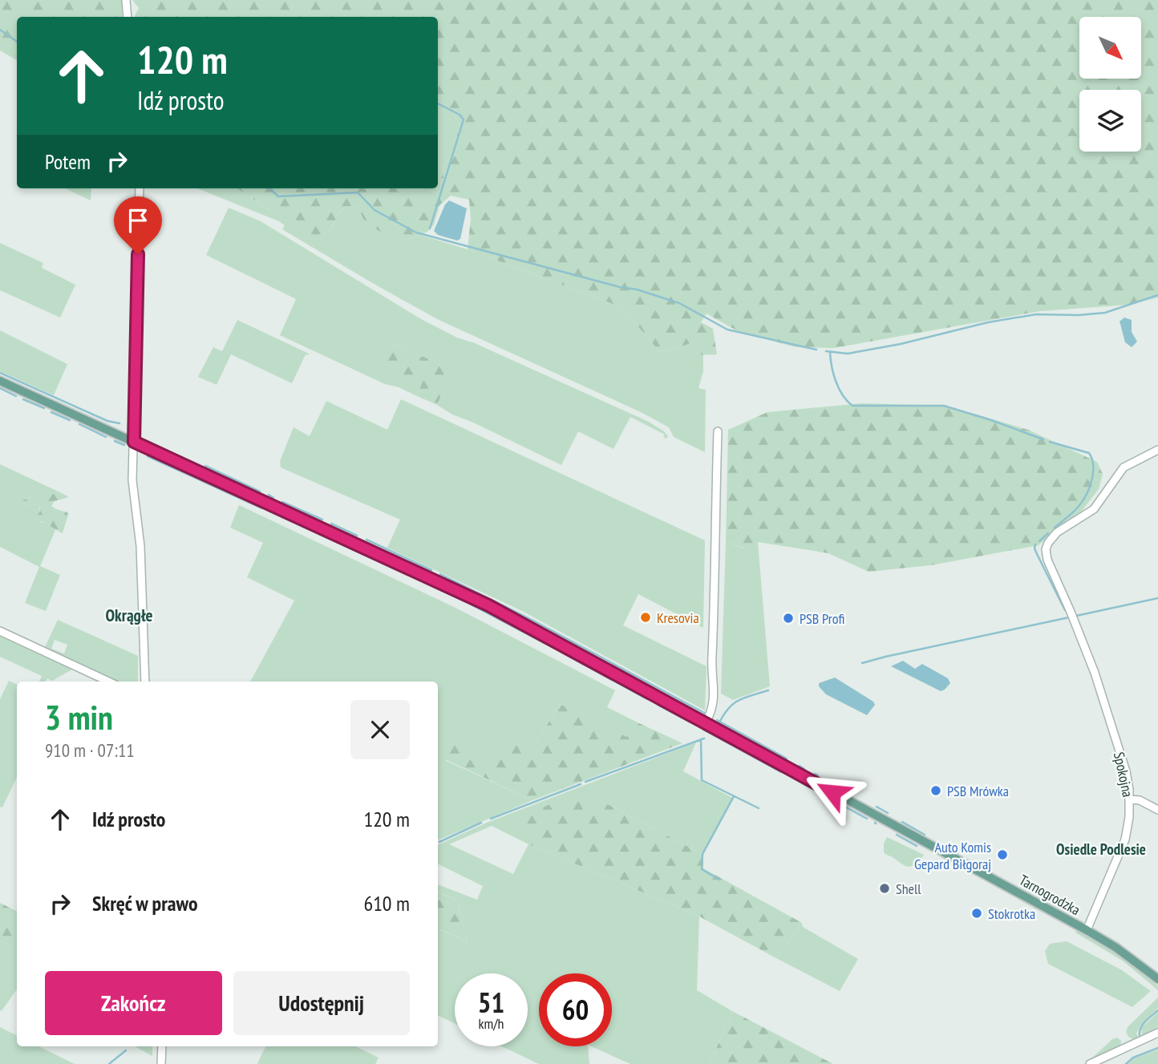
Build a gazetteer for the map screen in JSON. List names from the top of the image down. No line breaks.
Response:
{"streets":{"main road":["Tarnogrodzka"],"street":["Spokojna"]},"crossings":[["Spokojna","Tarnogrodzka"]],"districts":["Okrągłe","Osiedle Podlesie"],"places":["Kresovia","PSB Profi","PSB Mrówka","Auto Komis Gepard Biłgoraj","Shell","Stokrotka"],"north":"bottom right","page":{"turn":["120 m","Idź prosto"],"then":"Potem","heading":["3 min","910 m · 07:11"],"list":[{"name":"Idź prosto","value":"120 m"},{"name":"Skręć w prawo","value":"610 m"}],"buttons":["Zakończ","Udostępnij"],"speed":"51 km/h","limit":"60"}}
